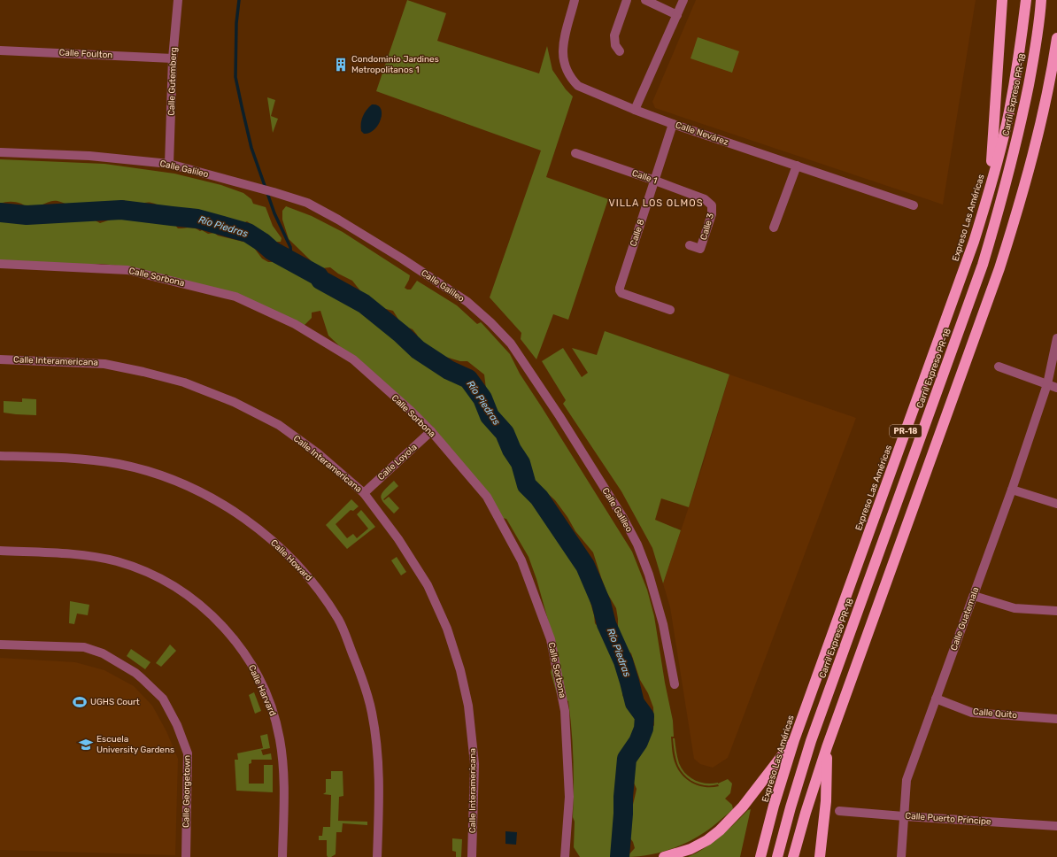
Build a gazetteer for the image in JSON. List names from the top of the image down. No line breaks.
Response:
{"streets":{"highway":["Carril Expreso PR-18","Expreso Las Américas","PR-18"],"street":["Calle Foulton","Calle Gutemberg","Calle Nevárez","Calle Galileo","Calle 1","Calle 3","Calle 8","Calle Sorbona","Calle Interamericana","Calle Loyola","Calle Howard","Calle Guatemala","Calle Harvard","Calle Quito","Calle Georgetown","Calle Puerto Príncipe"]},"crossings":[["Calle Foulton","Calle Gutemberg"],["Calle Gutemberg","Calle Galileo"],["Calle Nevárez","Calle 8"],["Calle 1","Calle 3"],["Calle 1","Calle 8"],["Calle Sorbona","Calle Loyola"],["Calle Interamericana","Calle Loyola"],["Calle Guatemala","Calle Quito"],["Calle Guatemala","Calle Puerto Príncipe"]],"districts":["VILLA LOS OLMOS"],"water":["Río Piedras"],"places":{"building":["Condominio Jardines Metropolitanos 1"],"sports":["UGHS Court"],"school or university":["Escuela University Gardens"]}}
